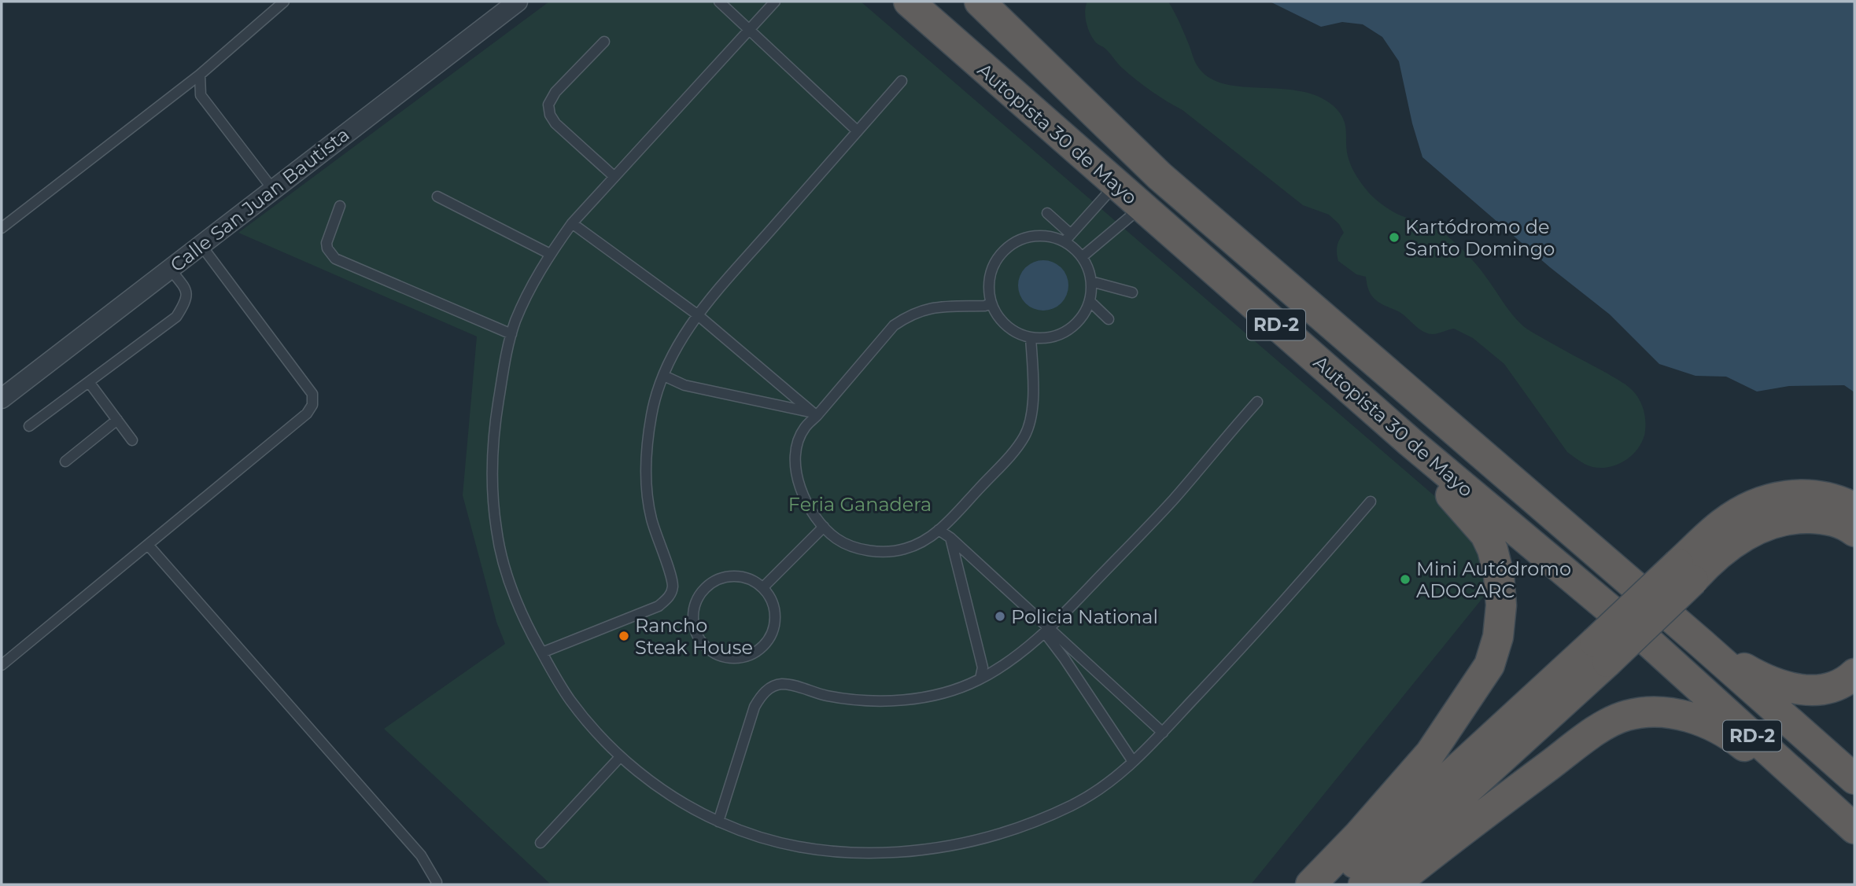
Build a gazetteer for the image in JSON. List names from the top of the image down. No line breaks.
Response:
{"streets":{"highway":["Autopista 30 de Mayo","RD-2"],"street":["Calle San Juan Bautista"]},"parks":["Feria Ganadera"],"places":["Kartódromo de Santo Domingo","Mini Autódromo ADOCARC","Policia National","Rancho Steak House"]}
